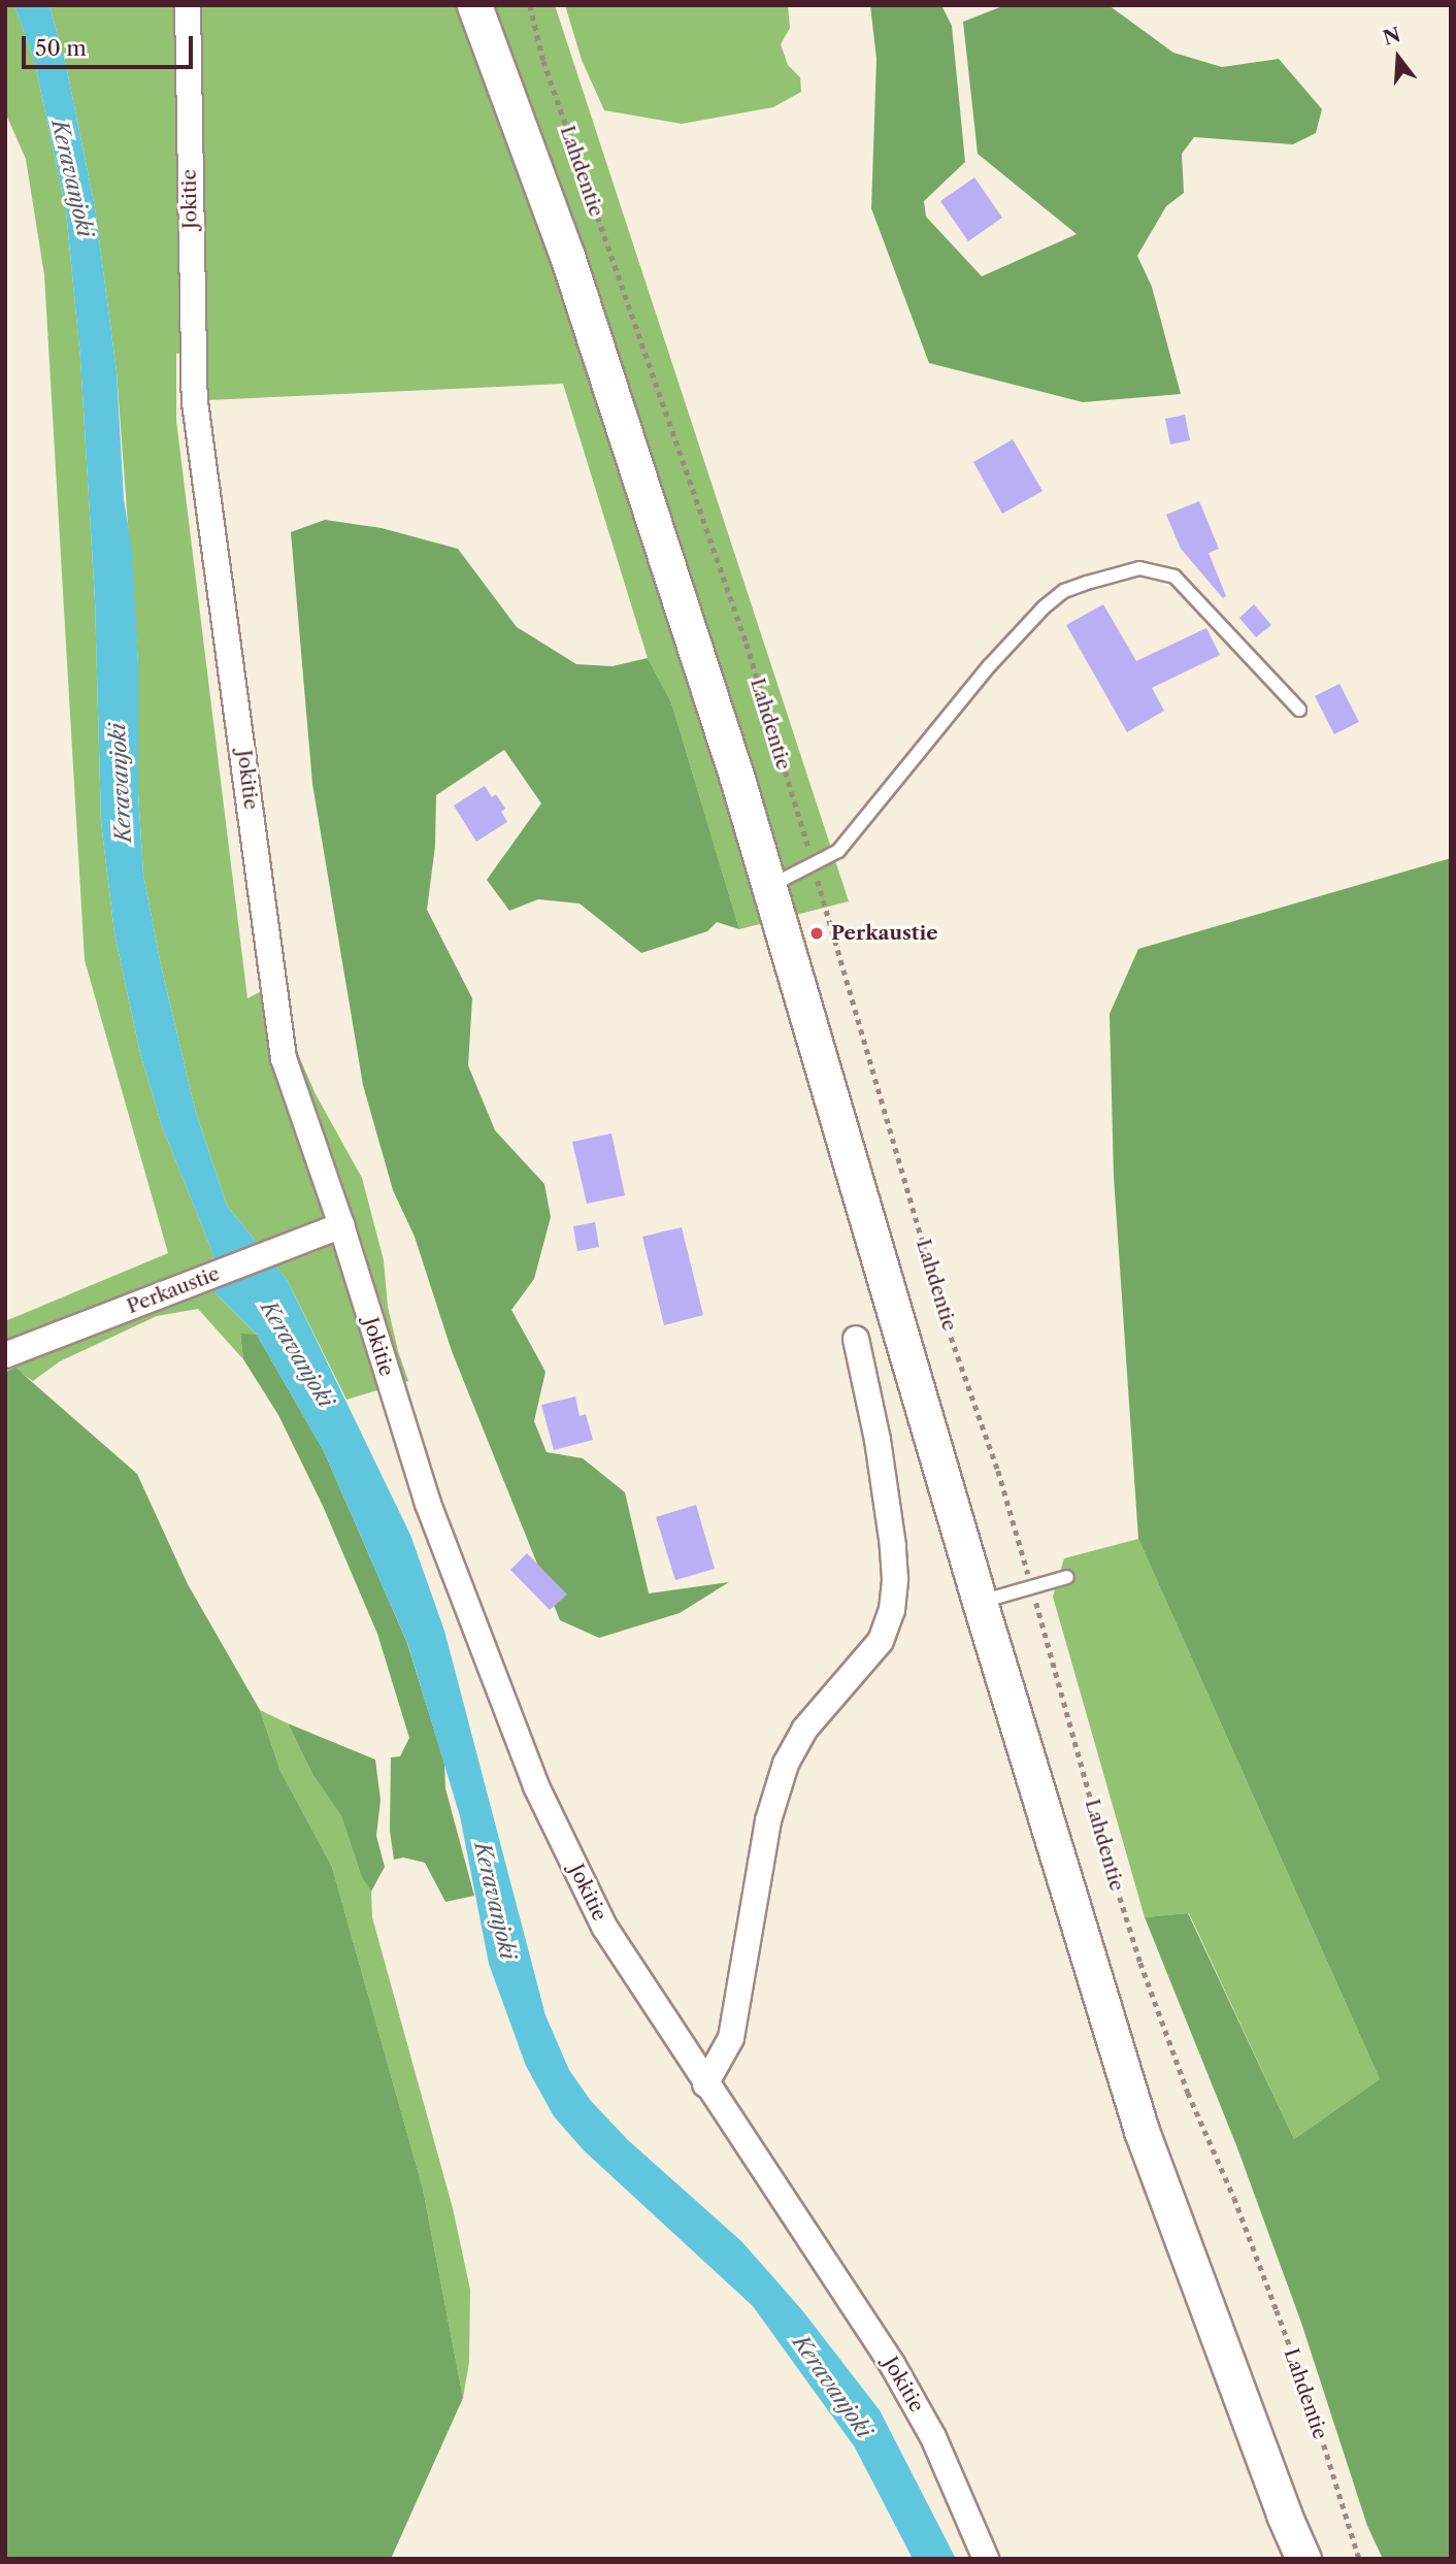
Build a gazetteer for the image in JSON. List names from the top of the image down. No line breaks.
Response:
{"streets":{"street":["Jokitie","Perkaustie"],"path":["Lahdentie"]},"crossings":[["Jokitie","Perkaustie"]],"water":["Keravanjoki"],"places":["Perkaustie"],"scale_bar":"50 m","north":"top"}
